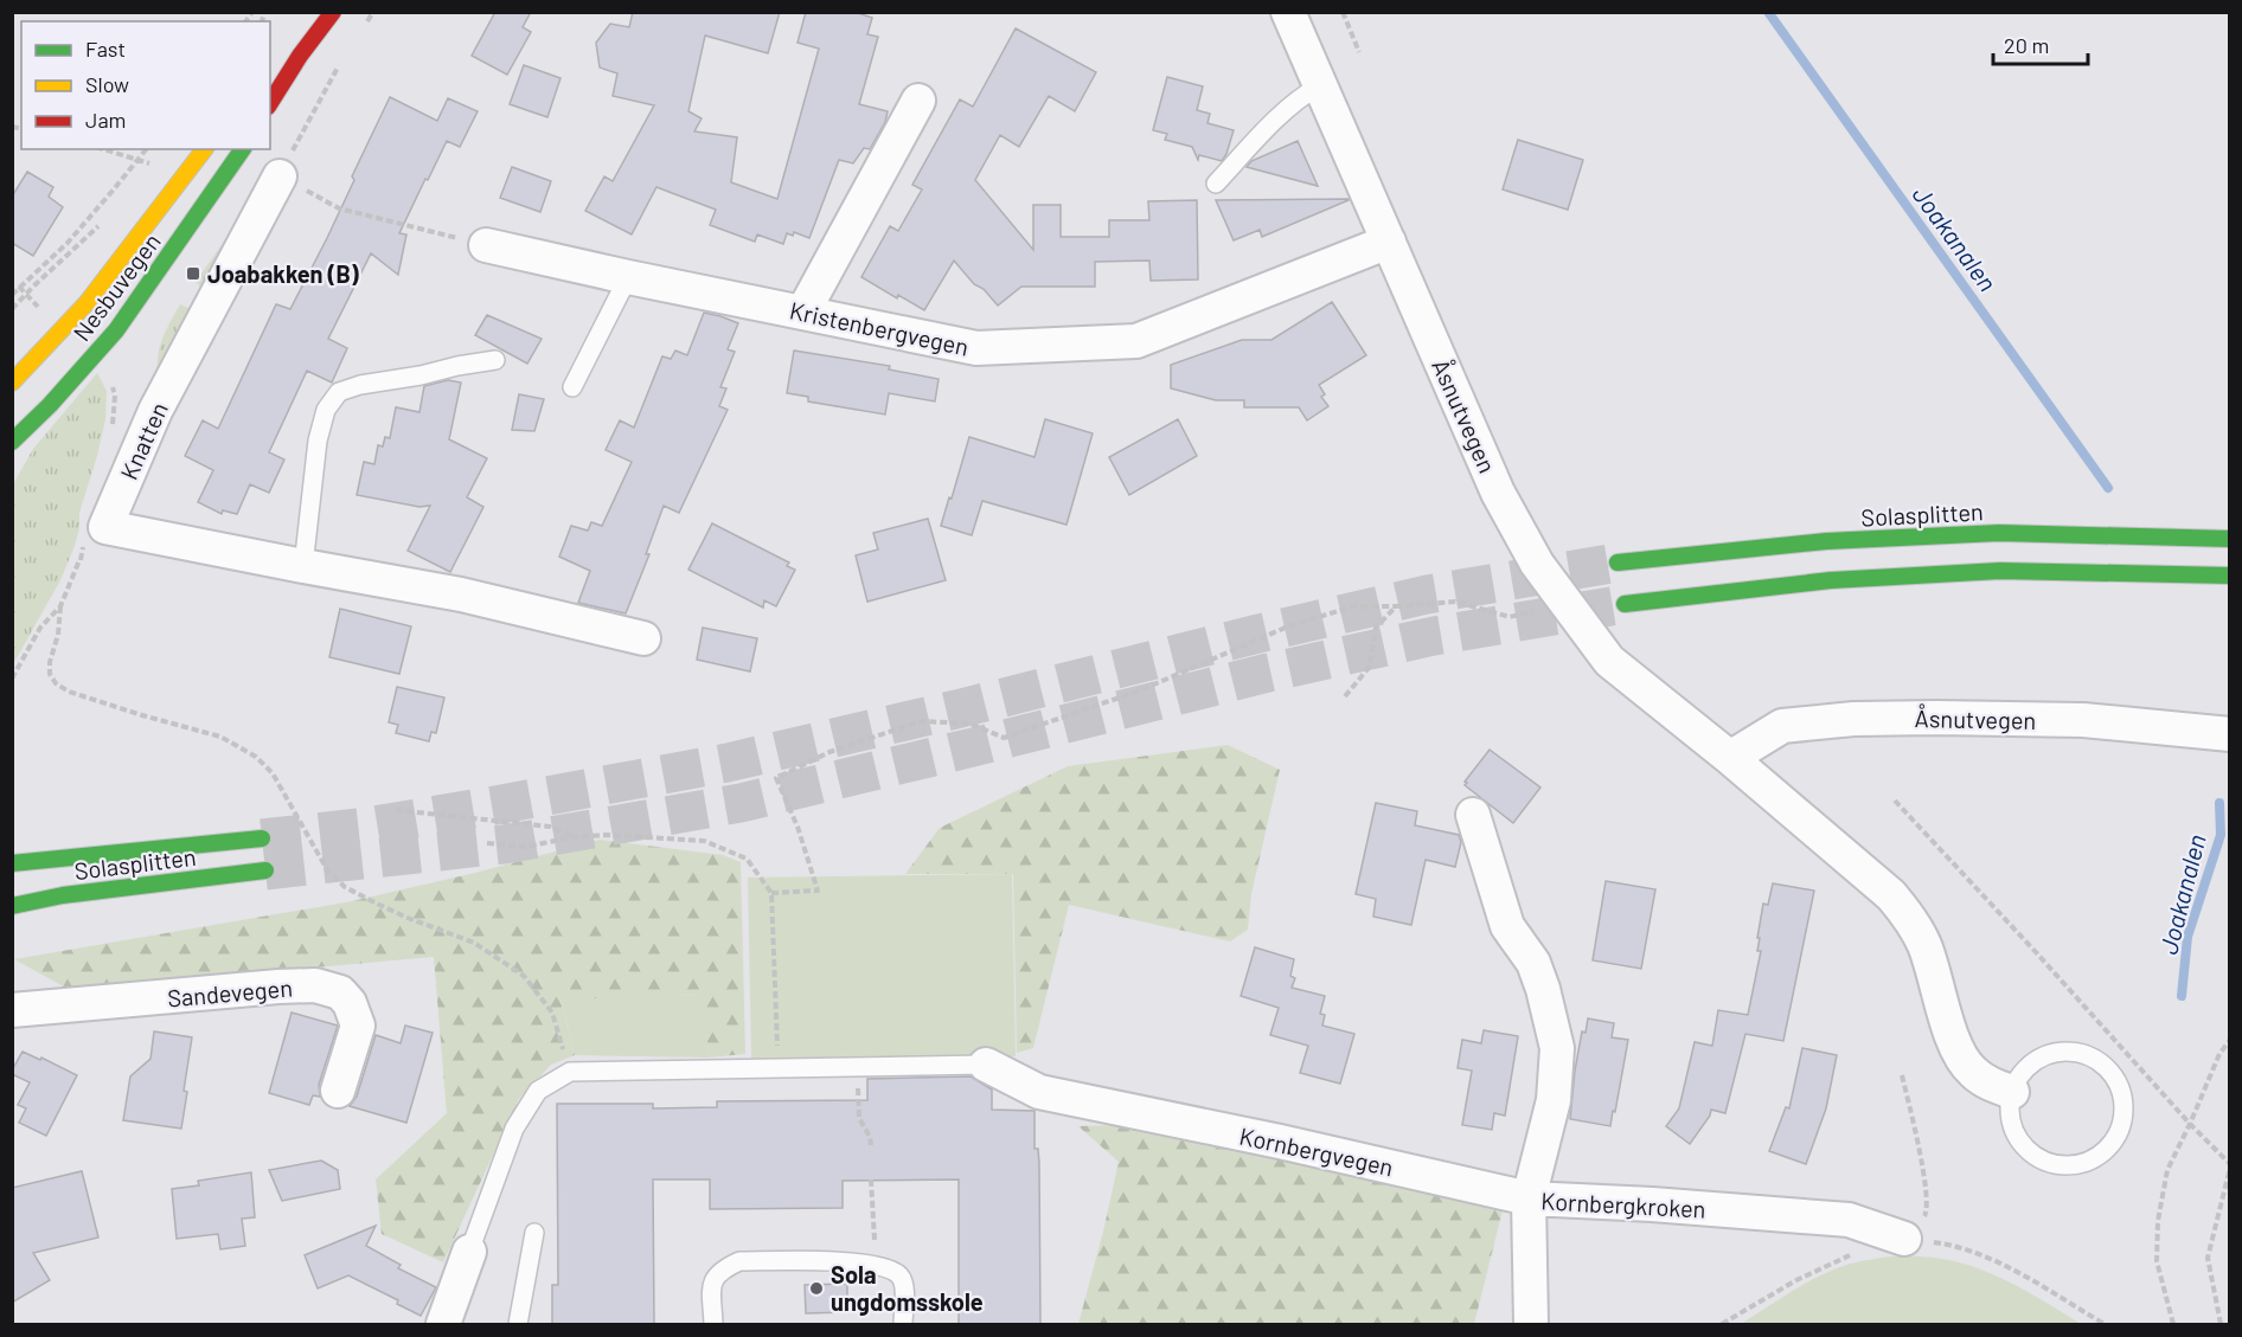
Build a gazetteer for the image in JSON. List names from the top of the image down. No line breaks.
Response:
{"streets":{"main road":["Nesbuvegen","Solasplitten"],"street":["Kristenbergvegen","Åsnutvegen","Knatten","Sandevegen","Kornbergvegen","Kornbergkroken"]},"crossings":[["Kristenbergvegen","Åsnutvegen"],["Kornbergvegen","Kornbergkroken"]],"water":["Joakanalen"],"places":{"transit":["Joabakken (B)"],"other":["Sola ungdomsskole"]},"legend":["Fast","Slow","Jam"],"scale_bar":"20 m"}
